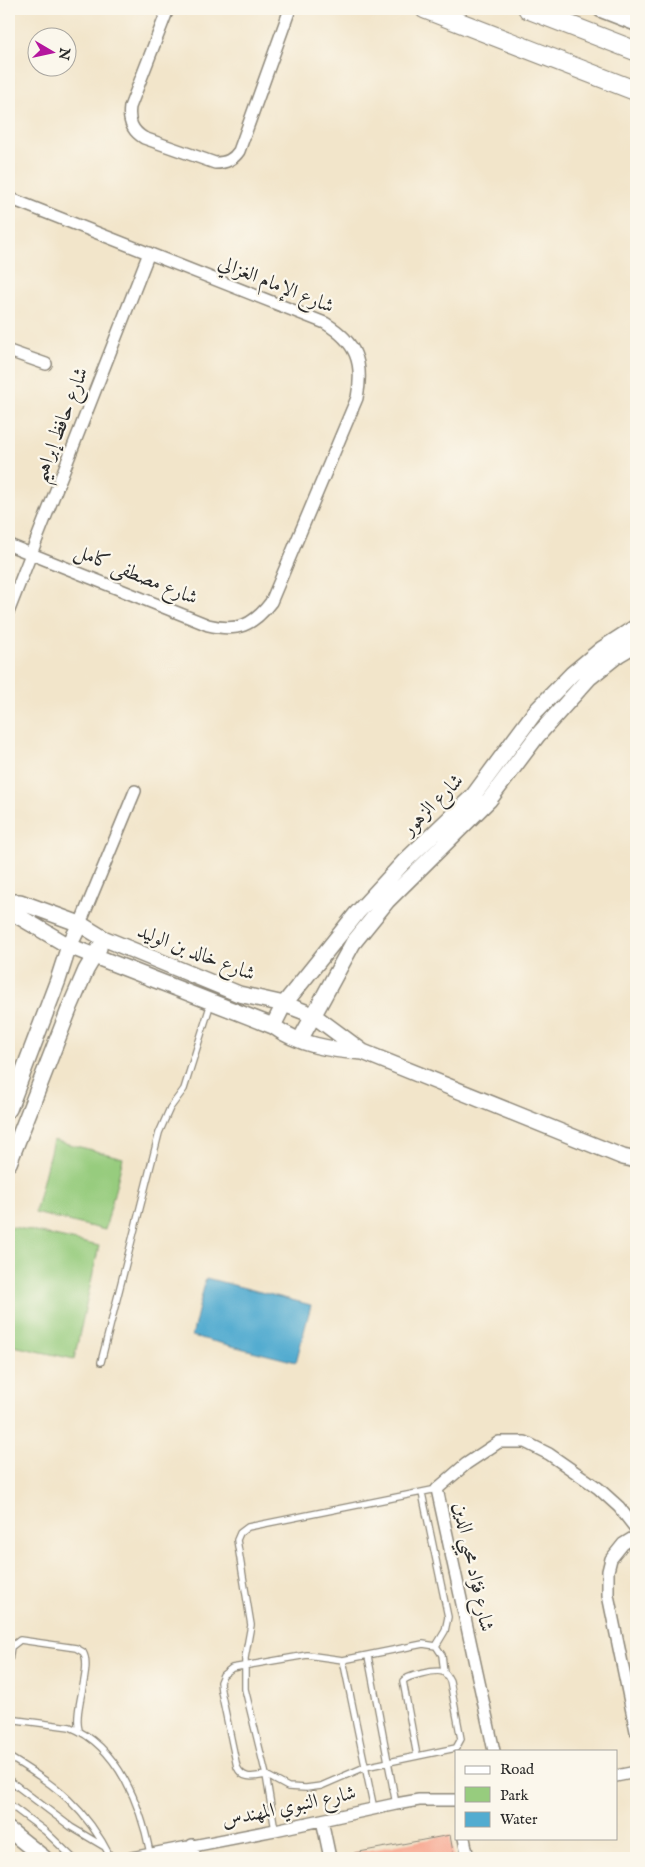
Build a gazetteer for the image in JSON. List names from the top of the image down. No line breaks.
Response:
{"streets":{"street":["شارع الإمام الغزالي","شارع حافظ إبراهيم","شارع مصطفى كامل","شارع الزهور","شارع خالد بن الوليد","شارع فؤاد محيي الدين","شارع النبوي المهندس"]},"crossings":[["شارع الإمام الغزالي","شارع حافظ إبراهيم"],["شارع الإمام الغزالي","شارع مصطفى كامل"],["شارع حافظ إبراهيم","شارع مصطفى كامل"],["شارع الزهور","شارع خالد بن الوليد"]],"legend":["Road","Park","Water"],"north":"right"}
